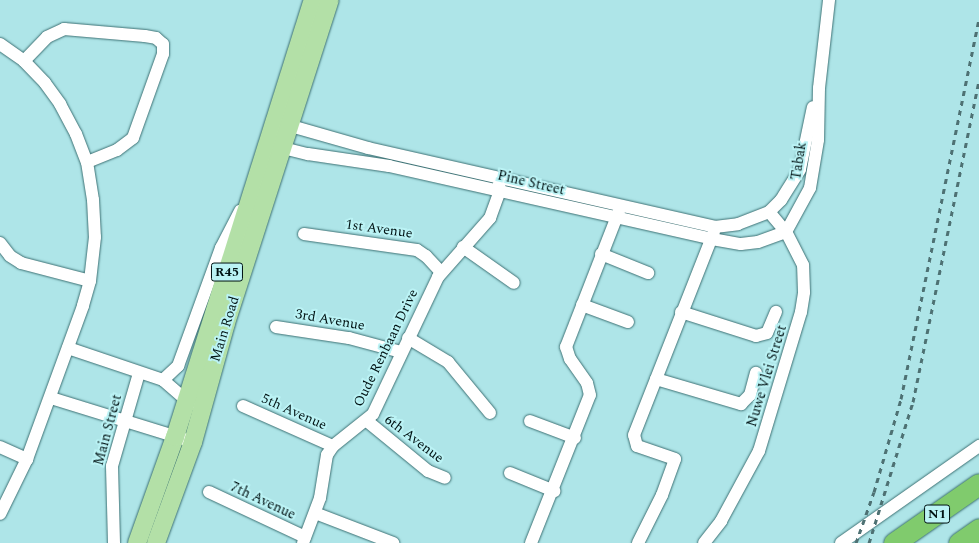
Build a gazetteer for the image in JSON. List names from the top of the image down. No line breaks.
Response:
{"streets":{"highway":["N1"],"main road":["R45","Main Road"],"street":["Tabak","Pine Street","1st Avenue","3rd Avenue","Oude Renbaan Drive","Nuwe Vlei Street","5th Avenue","Main Street","6th Avenue","7th Avenue"]},"crossings":[["Tabak","Pine Street"],["Tabak","Nuwe Vlei Street"],["Pine Street","Main Road"],["Pine Street","Oude Renbaan Drive"],["Pine Street","Nuwe Vlei Street"],["1st Avenue","Oude Renbaan Drive"],["3rd Avenue","Oude Renbaan Drive"],["Oude Renbaan Drive","5th Avenue"],["Oude Renbaan Drive","6th Avenue"],["Oude Renbaan Drive","7th Avenue"]]}
